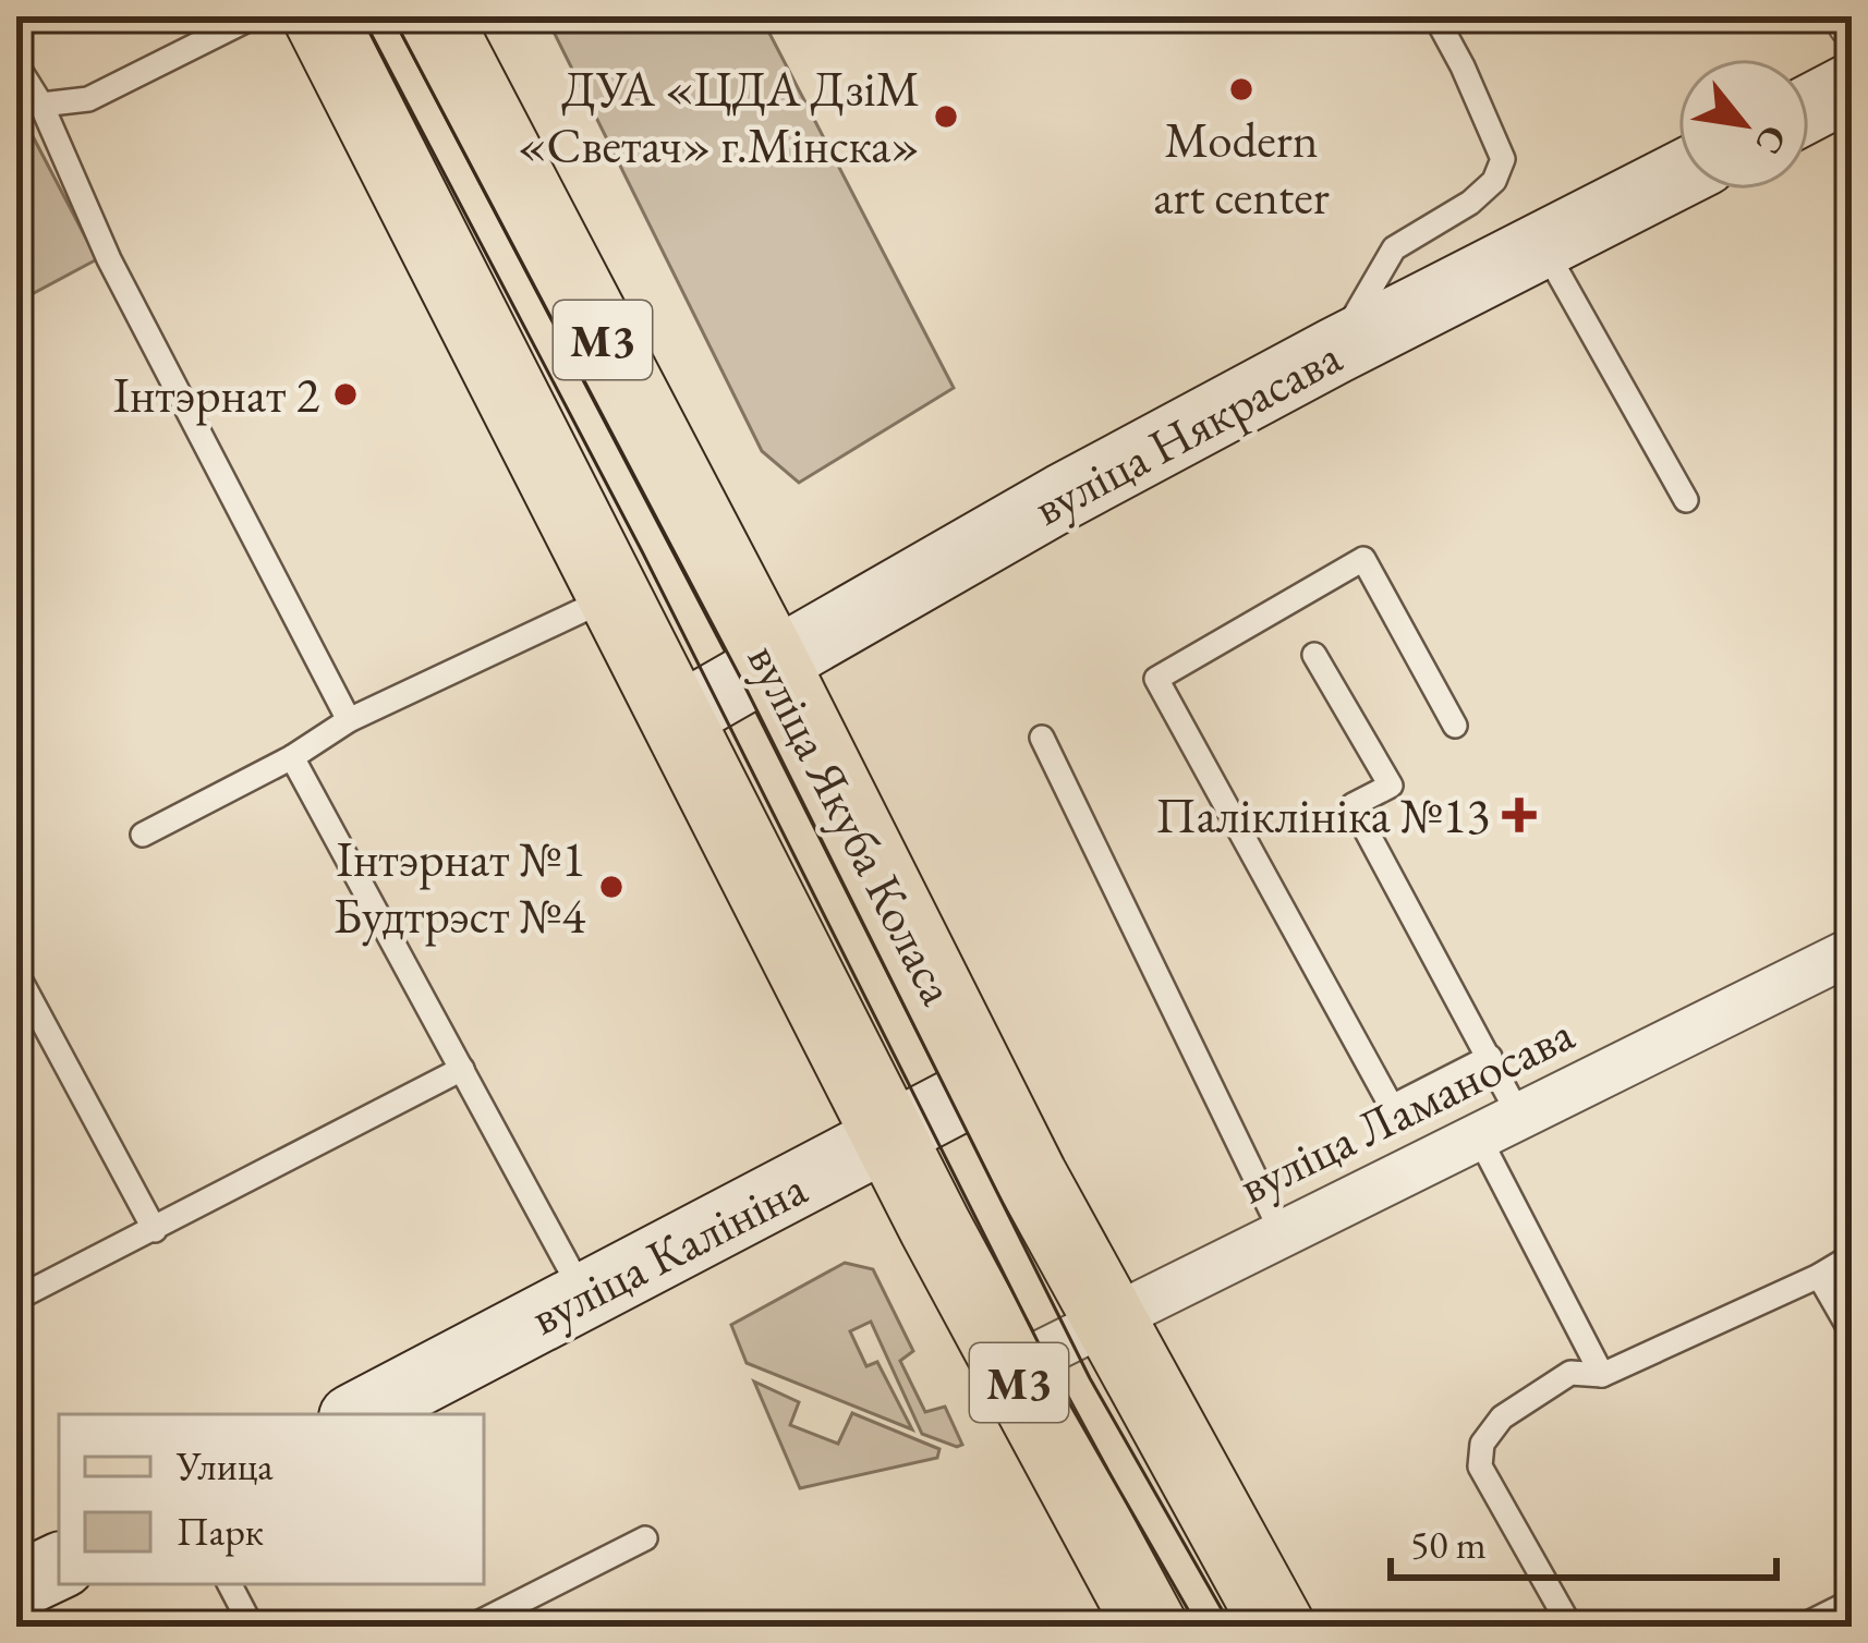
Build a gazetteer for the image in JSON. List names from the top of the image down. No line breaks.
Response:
{"streets":{"main road":["М3","вуліца Някрасава","вуліца Якуба Коласа","вуліца Калініна"],"street":["вуліца Ламаносава"]},"crossings":[["М3","вуліца Някрасава"],["М3","вуліца Ламаносава"],["М3","вуліца Калініна"],["вуліца Някрасава","вуліца Якуба Коласа"],["вуліца Якуба Коласа","вуліца Ламаносава"],["вуліца Якуба Коласа","вуліца Калініна"]],"places":{"other":["Modern art center","ДУА «ЦДА ДзіМ «Светач» г.Мінска»","Інтэрнат 2","Інтэрнат №1 Будтрэст №4"],"health":["Паліклініка №13"]},"legend":["Улица","Парк"],"scale_bar":"50 m","north":"bottom right"}
